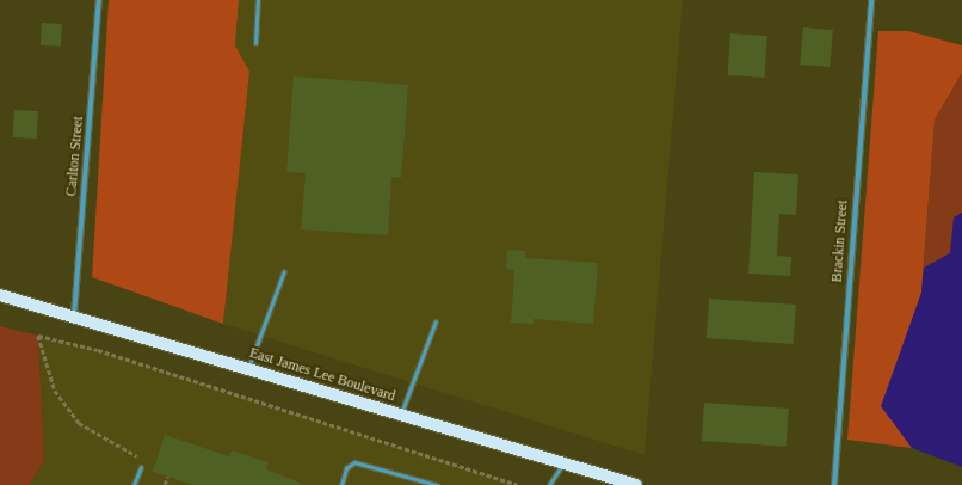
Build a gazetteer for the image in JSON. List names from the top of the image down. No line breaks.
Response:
{"streets":{"main road":["East James Lee Boulevard"],"street":["Carlton Street","Brackin Street"]},"crossings":[["Carlton Street","East James Lee Boulevard"]]}
